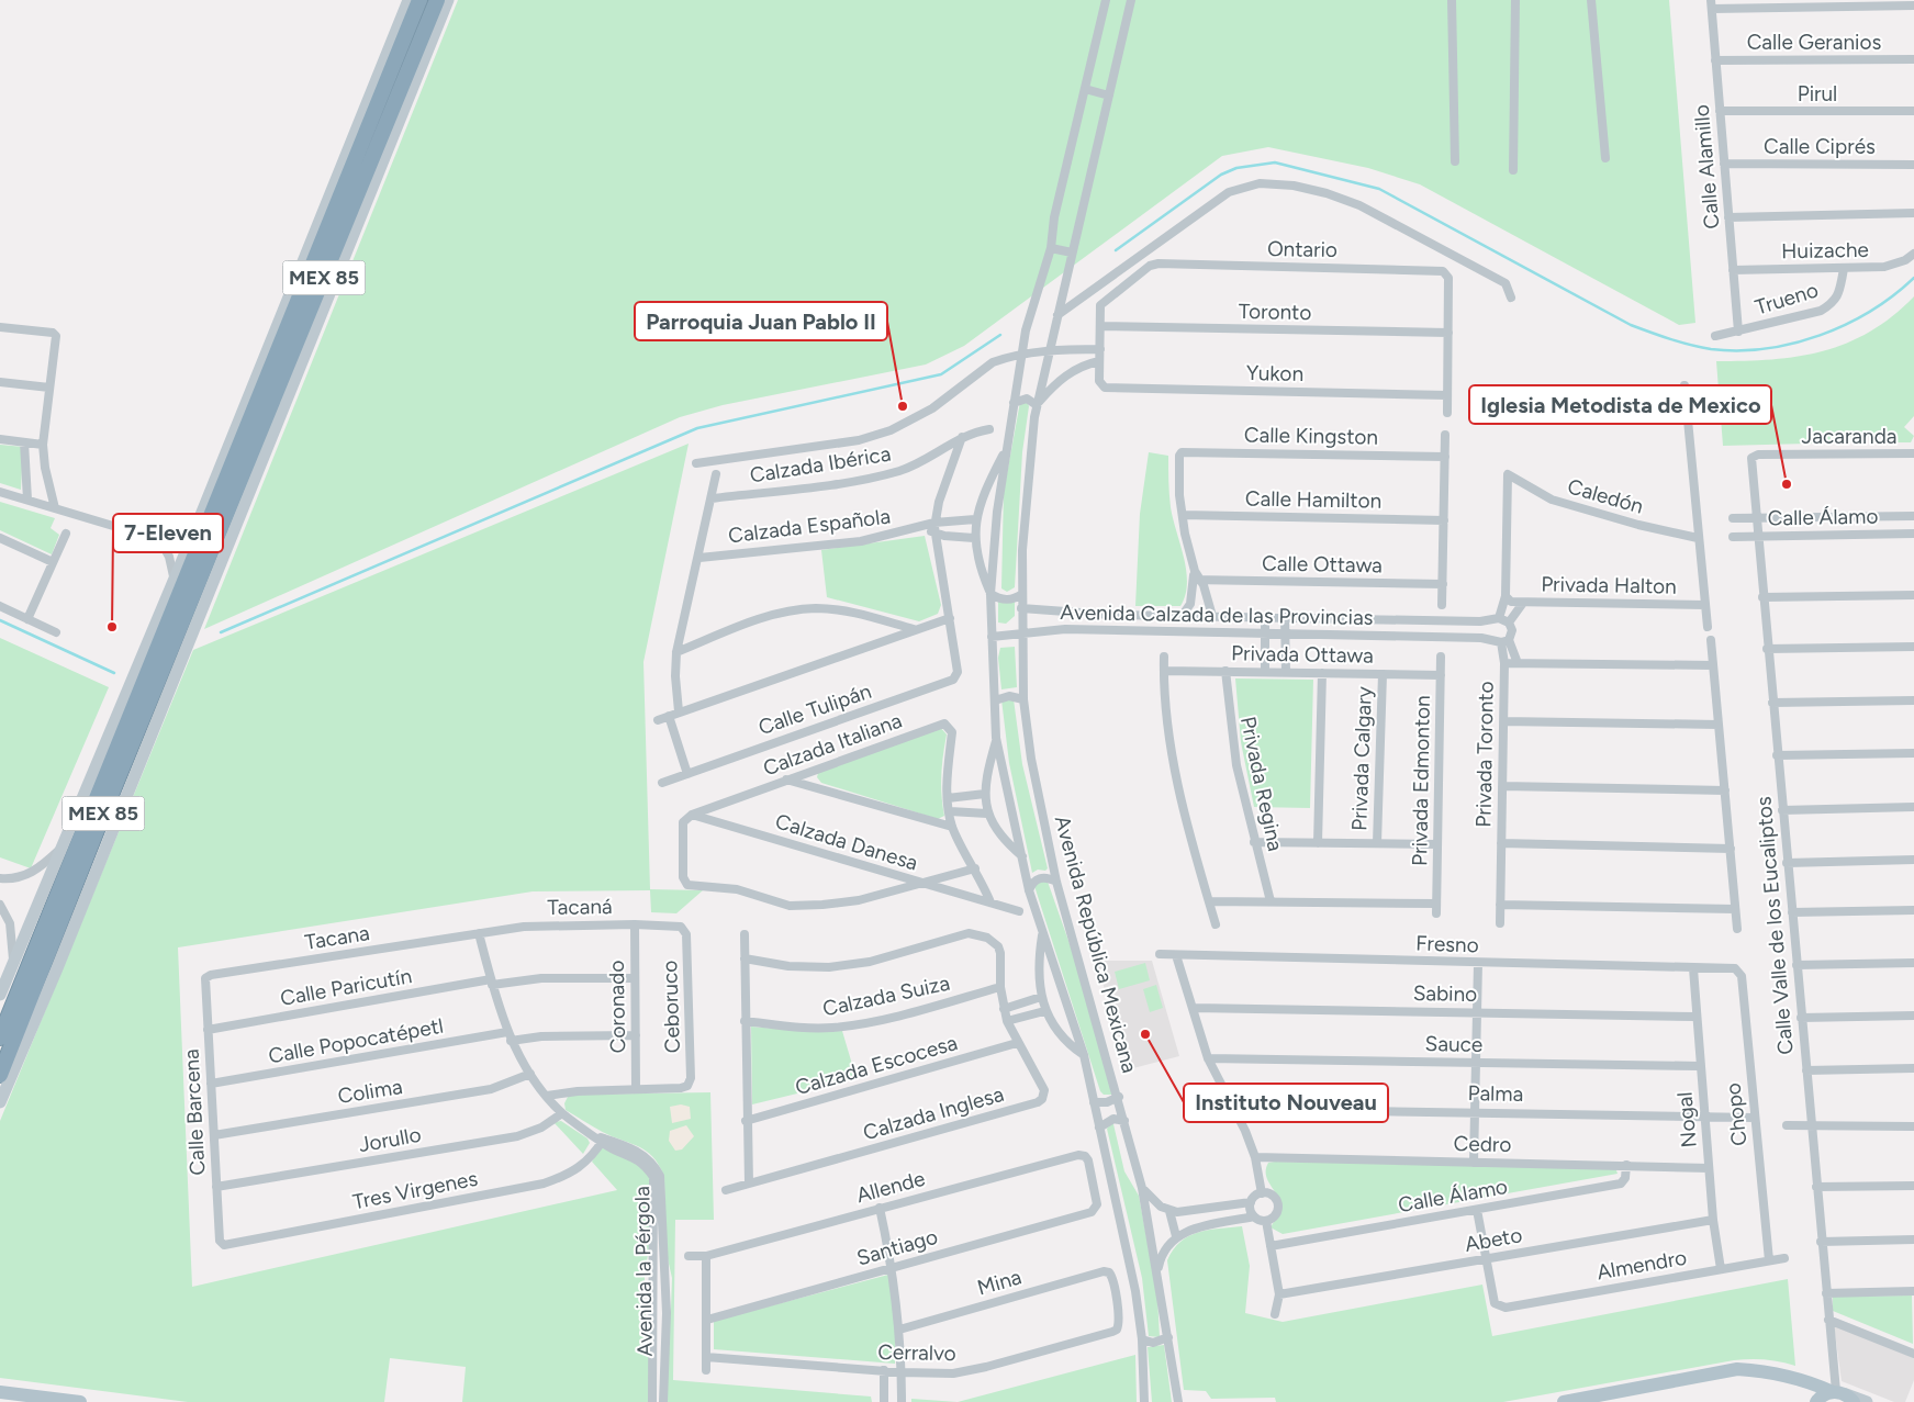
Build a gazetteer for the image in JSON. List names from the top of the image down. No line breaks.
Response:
{"streets":{"highway":["MEX 85"],"street":["Calle Geranios","Pirul","Calle Ciprés","Calle Alamillo","Ontario","Huizache","Trueno","Toronto","Yukon","Calle Kingston","Jacaranda","Calzada Ibérica","Caledón","Calle Hamilton","Calle Álamo","Calzada Española","Calle Ottawa","Privada Halton","Avenida Calzada de las Provincias","Privada Ottawa","Calle Tulipán","Calzada Italiana","Privada Toronto","Privada Calgary","Privada Edmonton","Privada Regina","Calzada Danesa","Tacaná","Calle Valle de los Eucaliptos","Tacana","Avenida República Mexicana","Fresno","Calle Paricutín","Sabino","Calzada Suiza","Coronado","Ceboruco","Calle Popocatépetl","Sauce","Calzada Escocesa","Colima","Palma","Calle Barcena","Calzada Inglesa","Chopo","Nogal","Jorullo","Cedro","Allende","Tres Virgenes","Abeto","Santiago","Almendro","Avenida la Pérgola","Mina","Cerralvo"]},"crossings":[["Calle Geranios","Calle Alamillo"],["Pirul","Calle Alamillo"],["Calle Ciprés","Calle Alamillo"],["Calle Alamillo","Huizache"],["Calle Alamillo","Trueno"],["Ontario","Toronto"],["Huizache","Trueno"],["Calle Kingston","Calle Hamilton"],["Jacaranda","Calle Valle de los Eucaliptos"],["Caledón","Privada Halton"],["Calle Álamo","Calle Valle de los Eucaliptos"],["Calle Álamo","Cedro"],["Calzada Española","Avenida República Mexicana"],["Avenida Calzada de las Provincias","Avenida República Mexicana"],["Privada Ottawa","Privada Calgary"],["Privada Ottawa","Privada Edmonton"],["Privada Ottawa","Privada Regina"],["Calzada Italiana","Calzada Danesa"],["Privada Edmonton","Privada Regina"],["Tacaná","Tacana"],["Tacaná","Coronado"],["Tacaná","Ceboruco"],["Tacana","Calle Barcena"],["Fresno","Chopo"],["Fresno","Nogal"],["Calle Paricutín","Coronado"],["Calle Paricutín","Calle Barcena"],["Sabino","Nogal"],["Calzada Suiza","Calzada Inglesa"],["Coronado","Ceboruco"],["Coronado","Calle Popocatépetl"],["Calle Popocatépetl","Calle Barcena"],["Sauce","Nogal"],["Calzada Escocesa","Calzada Inglesa"],["Colima","Calle Barcena"],["Palma","Chopo"],["Palma","Nogal"],["Calle Barcena","Jorullo"],["Calle Barcena","Tres Virgenes"],["Chopo","Almendro"],["Nogal","Cedro"],["Nogal","Abeto"],["Nogal","Almendro"],["Allende","Santiago"],["Tres Virgenes","Avenida la Pérgola"],["Abeto","Almendro"],["Mina","Cerralvo"]],"places":["Parroquia Juan Pablo II","Iglesia Metodista de Mexico","7-Eleven","Instituto Nouveau"]}
